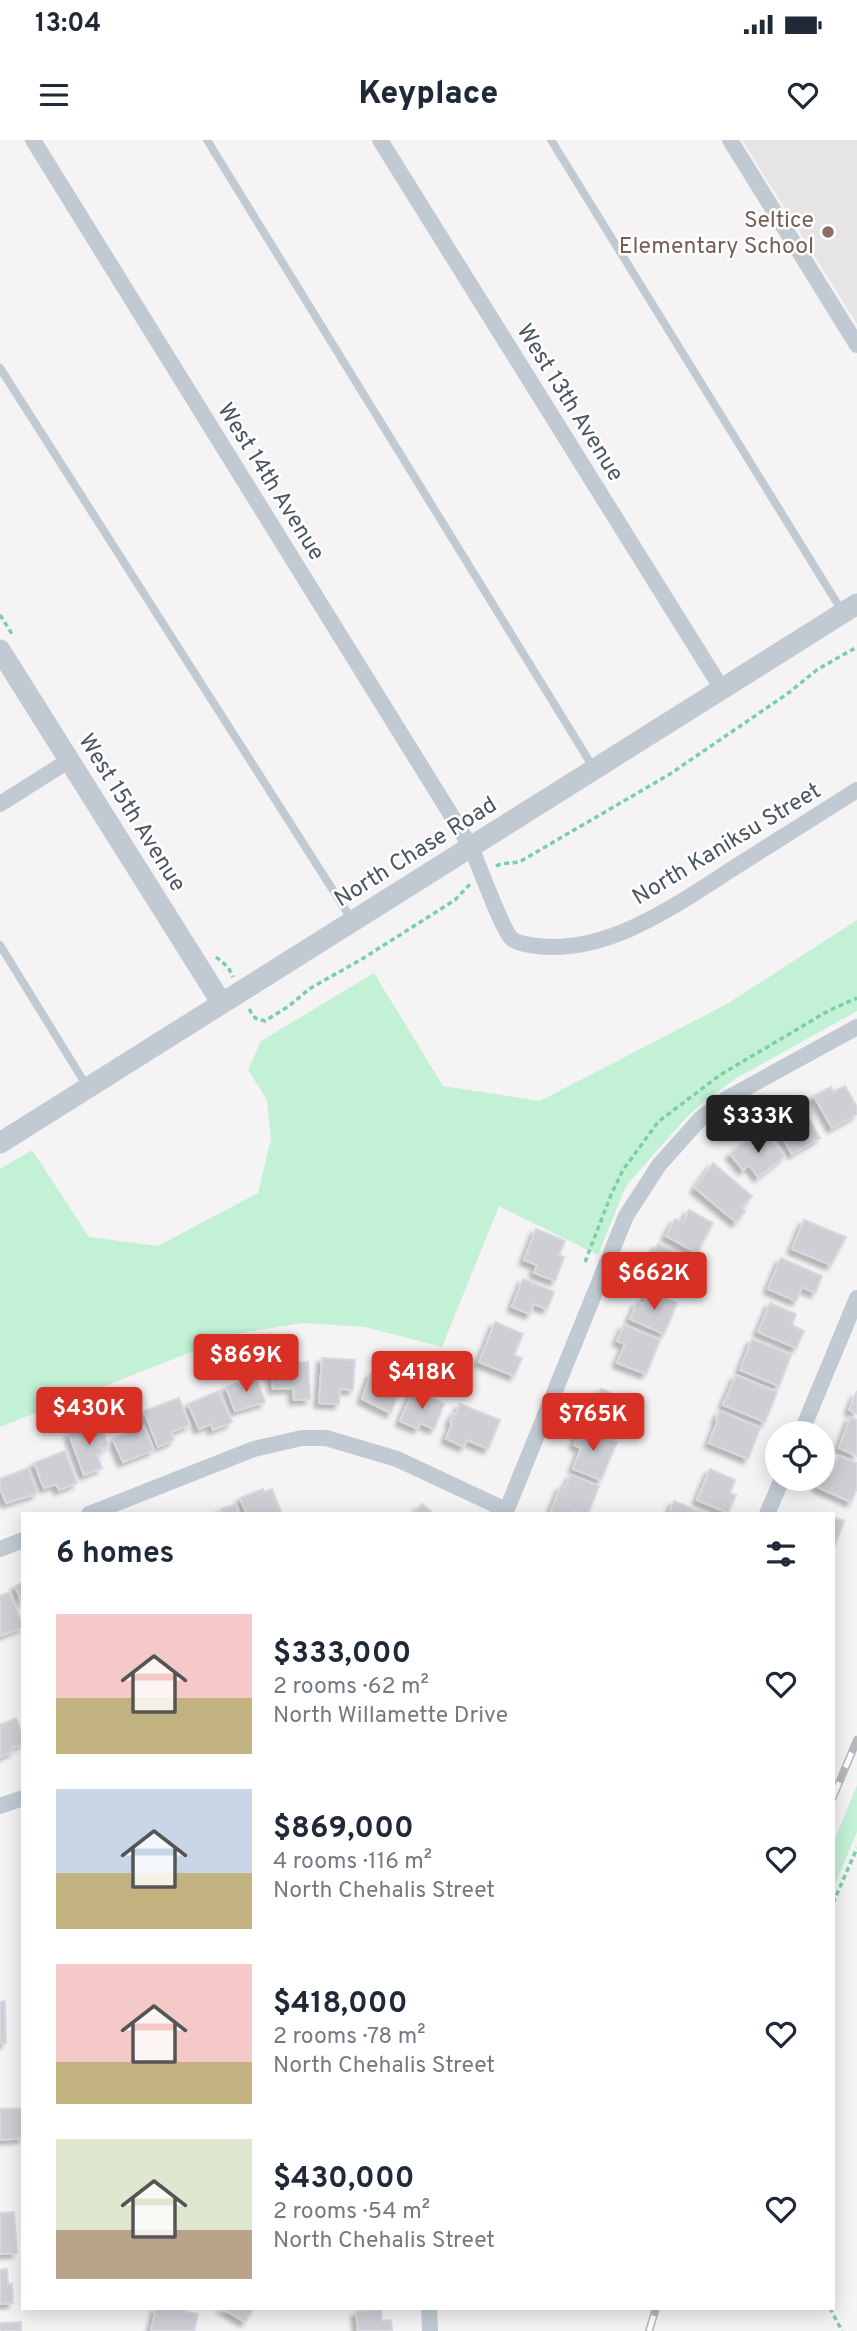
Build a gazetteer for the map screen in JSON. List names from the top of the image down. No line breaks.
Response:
{"streets":{"street":["West 13th Avenue","West 14th Avenue","West 15th Avenue","North Kaniksu Street","North Chase Road"]},"crossings":[["West 13th Avenue","North Chase Road"],["West 14th Avenue","North Kaniksu Street"],["West 14th Avenue","North Chase Road"],["West 15th Avenue","North Chase Road"],["North Kaniksu Street","North Chase Road"]],"places":["Seltice Elementary School"],"page":{"status":"13:04","header":"Keyplace","price":["$333K","$662K","$869K","$418K","$430K","$765K"],"heading":"6 homes","list":[{"name":"$333,000","note":"2 rooms · 62 m² · North Willamette Drive"},{"name":"$869,000","note":"4 rooms · 116 m² · North Chehalis Street"},{"name":"$418,000","note":"2 rooms · 78 m² · North Chehalis Street"},{"name":"$430,000","note":"2 rooms · 54 m² · North Chehalis Street"}]}}
